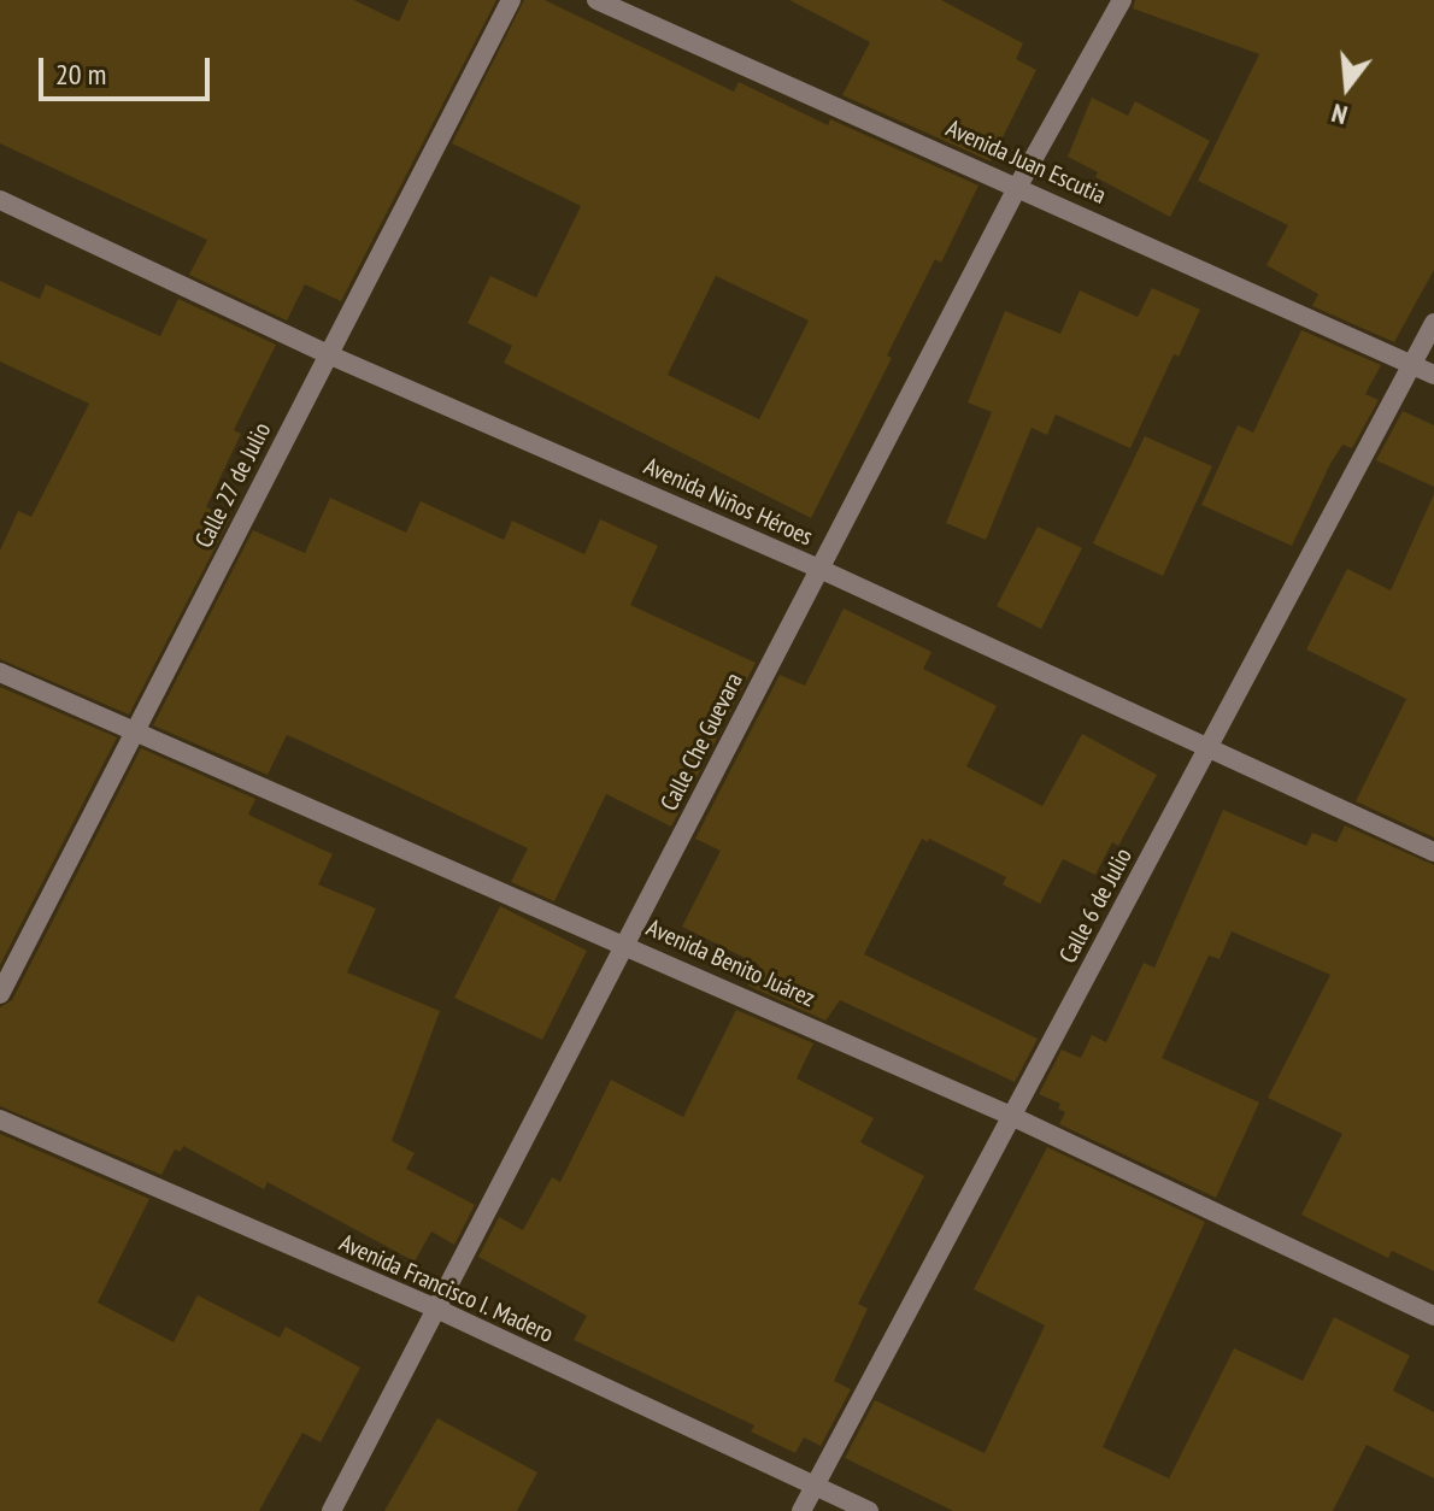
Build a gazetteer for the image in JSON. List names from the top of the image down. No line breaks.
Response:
{"streets":{"street":["Avenida Juan Escutia","Calle 27 de Julio","Avenida Niños Héroes","Calle Che Guevara","Calle 6 de Julio","Avenida Benito Juárez","Avenida Francisco I. Madero"]},"crossings":[["Avenida Juan Escutia","Calle Che Guevara"],["Avenida Juan Escutia","Calle 6 de Julio"],["Calle 27 de Julio","Avenida Niños Héroes"],["Calle 27 de Julio","Avenida Benito Juárez"],["Avenida Niños Héroes","Calle Che Guevara"],["Avenida Niños Héroes","Calle 6 de Julio"],["Calle Che Guevara","Avenida Benito Juárez"],["Calle Che Guevara","Avenida Francisco I. Madero"],["Calle 6 de Julio","Avenida Benito Juárez"],["Calle 6 de Julio","Avenida Francisco I. Madero"]],"scale_bar":"20 m","north":"bottom"}
